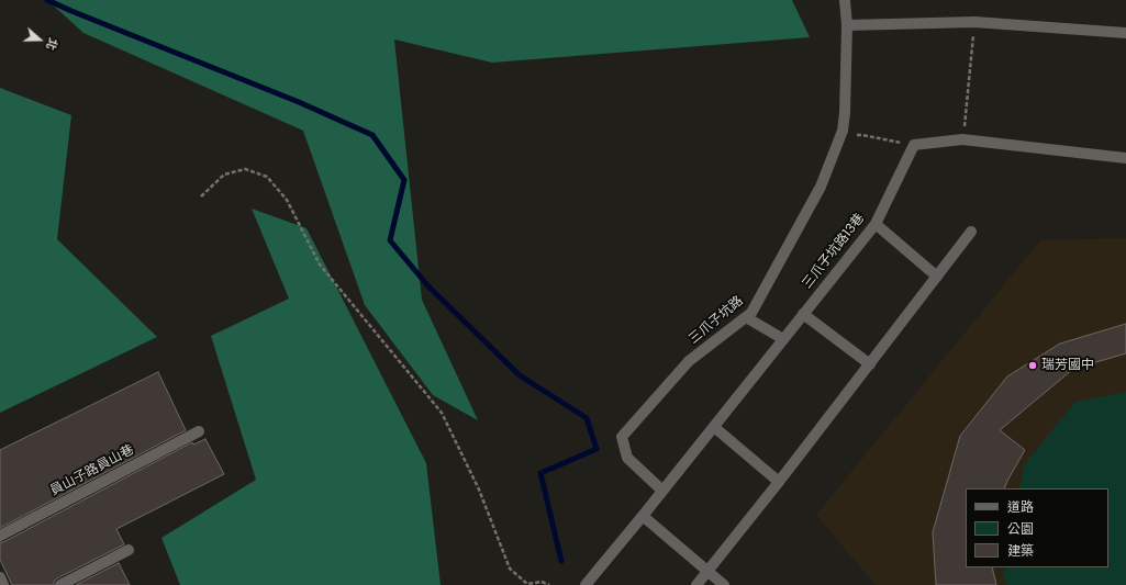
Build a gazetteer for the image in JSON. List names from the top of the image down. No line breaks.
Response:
{"streets":{"street":["三爪子坑路13巷","三爪子坑路","員山子路員山巷"]},"crossings":[["三爪子坑路13巷","三爪子坑路"]],"places":["瑞芳國中"],"legend":["道路","公園","建築"],"north":"right"}
